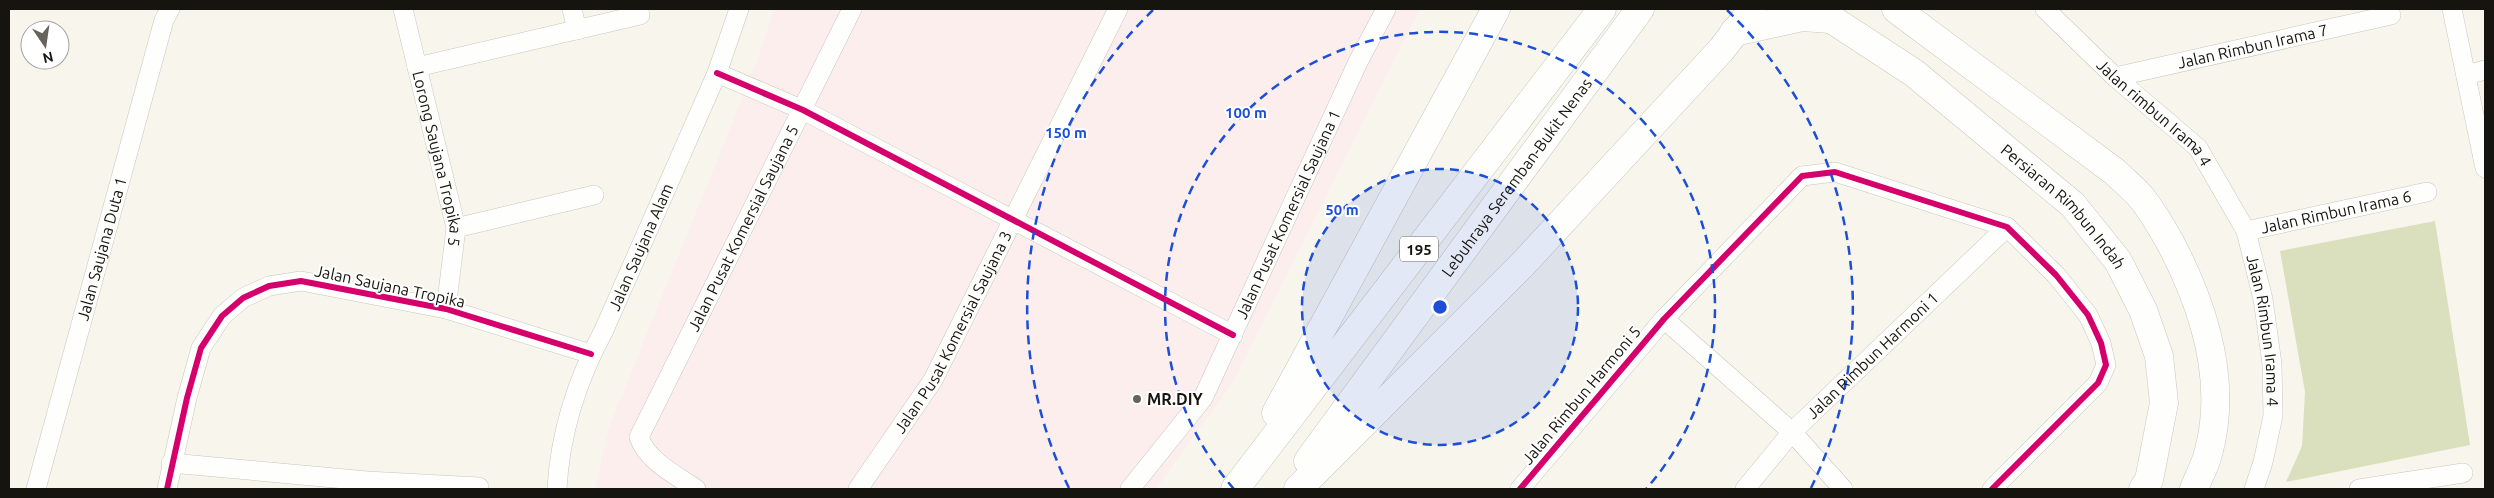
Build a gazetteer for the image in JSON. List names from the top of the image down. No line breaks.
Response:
{"streets":{"main road":["Lebuhraya Seremban-Bukit Nenas","Persiaran Rimbun Indah","195"],"street":["Jalan Rimbun Irama 7","Jalan rimbun Irama 4","Lorong Saujana Tropika 5","Jalan Rimbun Irama 6","Jalan Pusat Komersial Saujana 1","Jalan Pusat Komersial Saujana 5","Jalan Saujana Alam","Jalan Saujana Duta 1","Jalan Saujana Tropika","Jalan Rimbun Irama 4","Jalan Pusat Komersial Saujana 3","Jalan Rimbun Harmoni 1","Jalan Rimbun Harmoni 5"]},"crossings":[["Jalan Rimbun Irama 7","Jalan rimbun Irama 4"],["Jalan rimbun Irama 4","Jalan Rimbun Irama 6"],["Jalan rimbun Irama 4","Jalan Rimbun Irama 4"],["Lorong Saujana Tropika 5","Jalan Saujana Tropika"],["Jalan Rimbun Irama 6","Jalan Rimbun Irama 4"],["Jalan Saujana Alam","Jalan Saujana Tropika"],["Jalan Rimbun Harmoni 1","Jalan Rimbun Harmoni 5"]],"places":["MR.DIY"],"north":"bottom","rings":["100 m","150 m","50 m"]}
